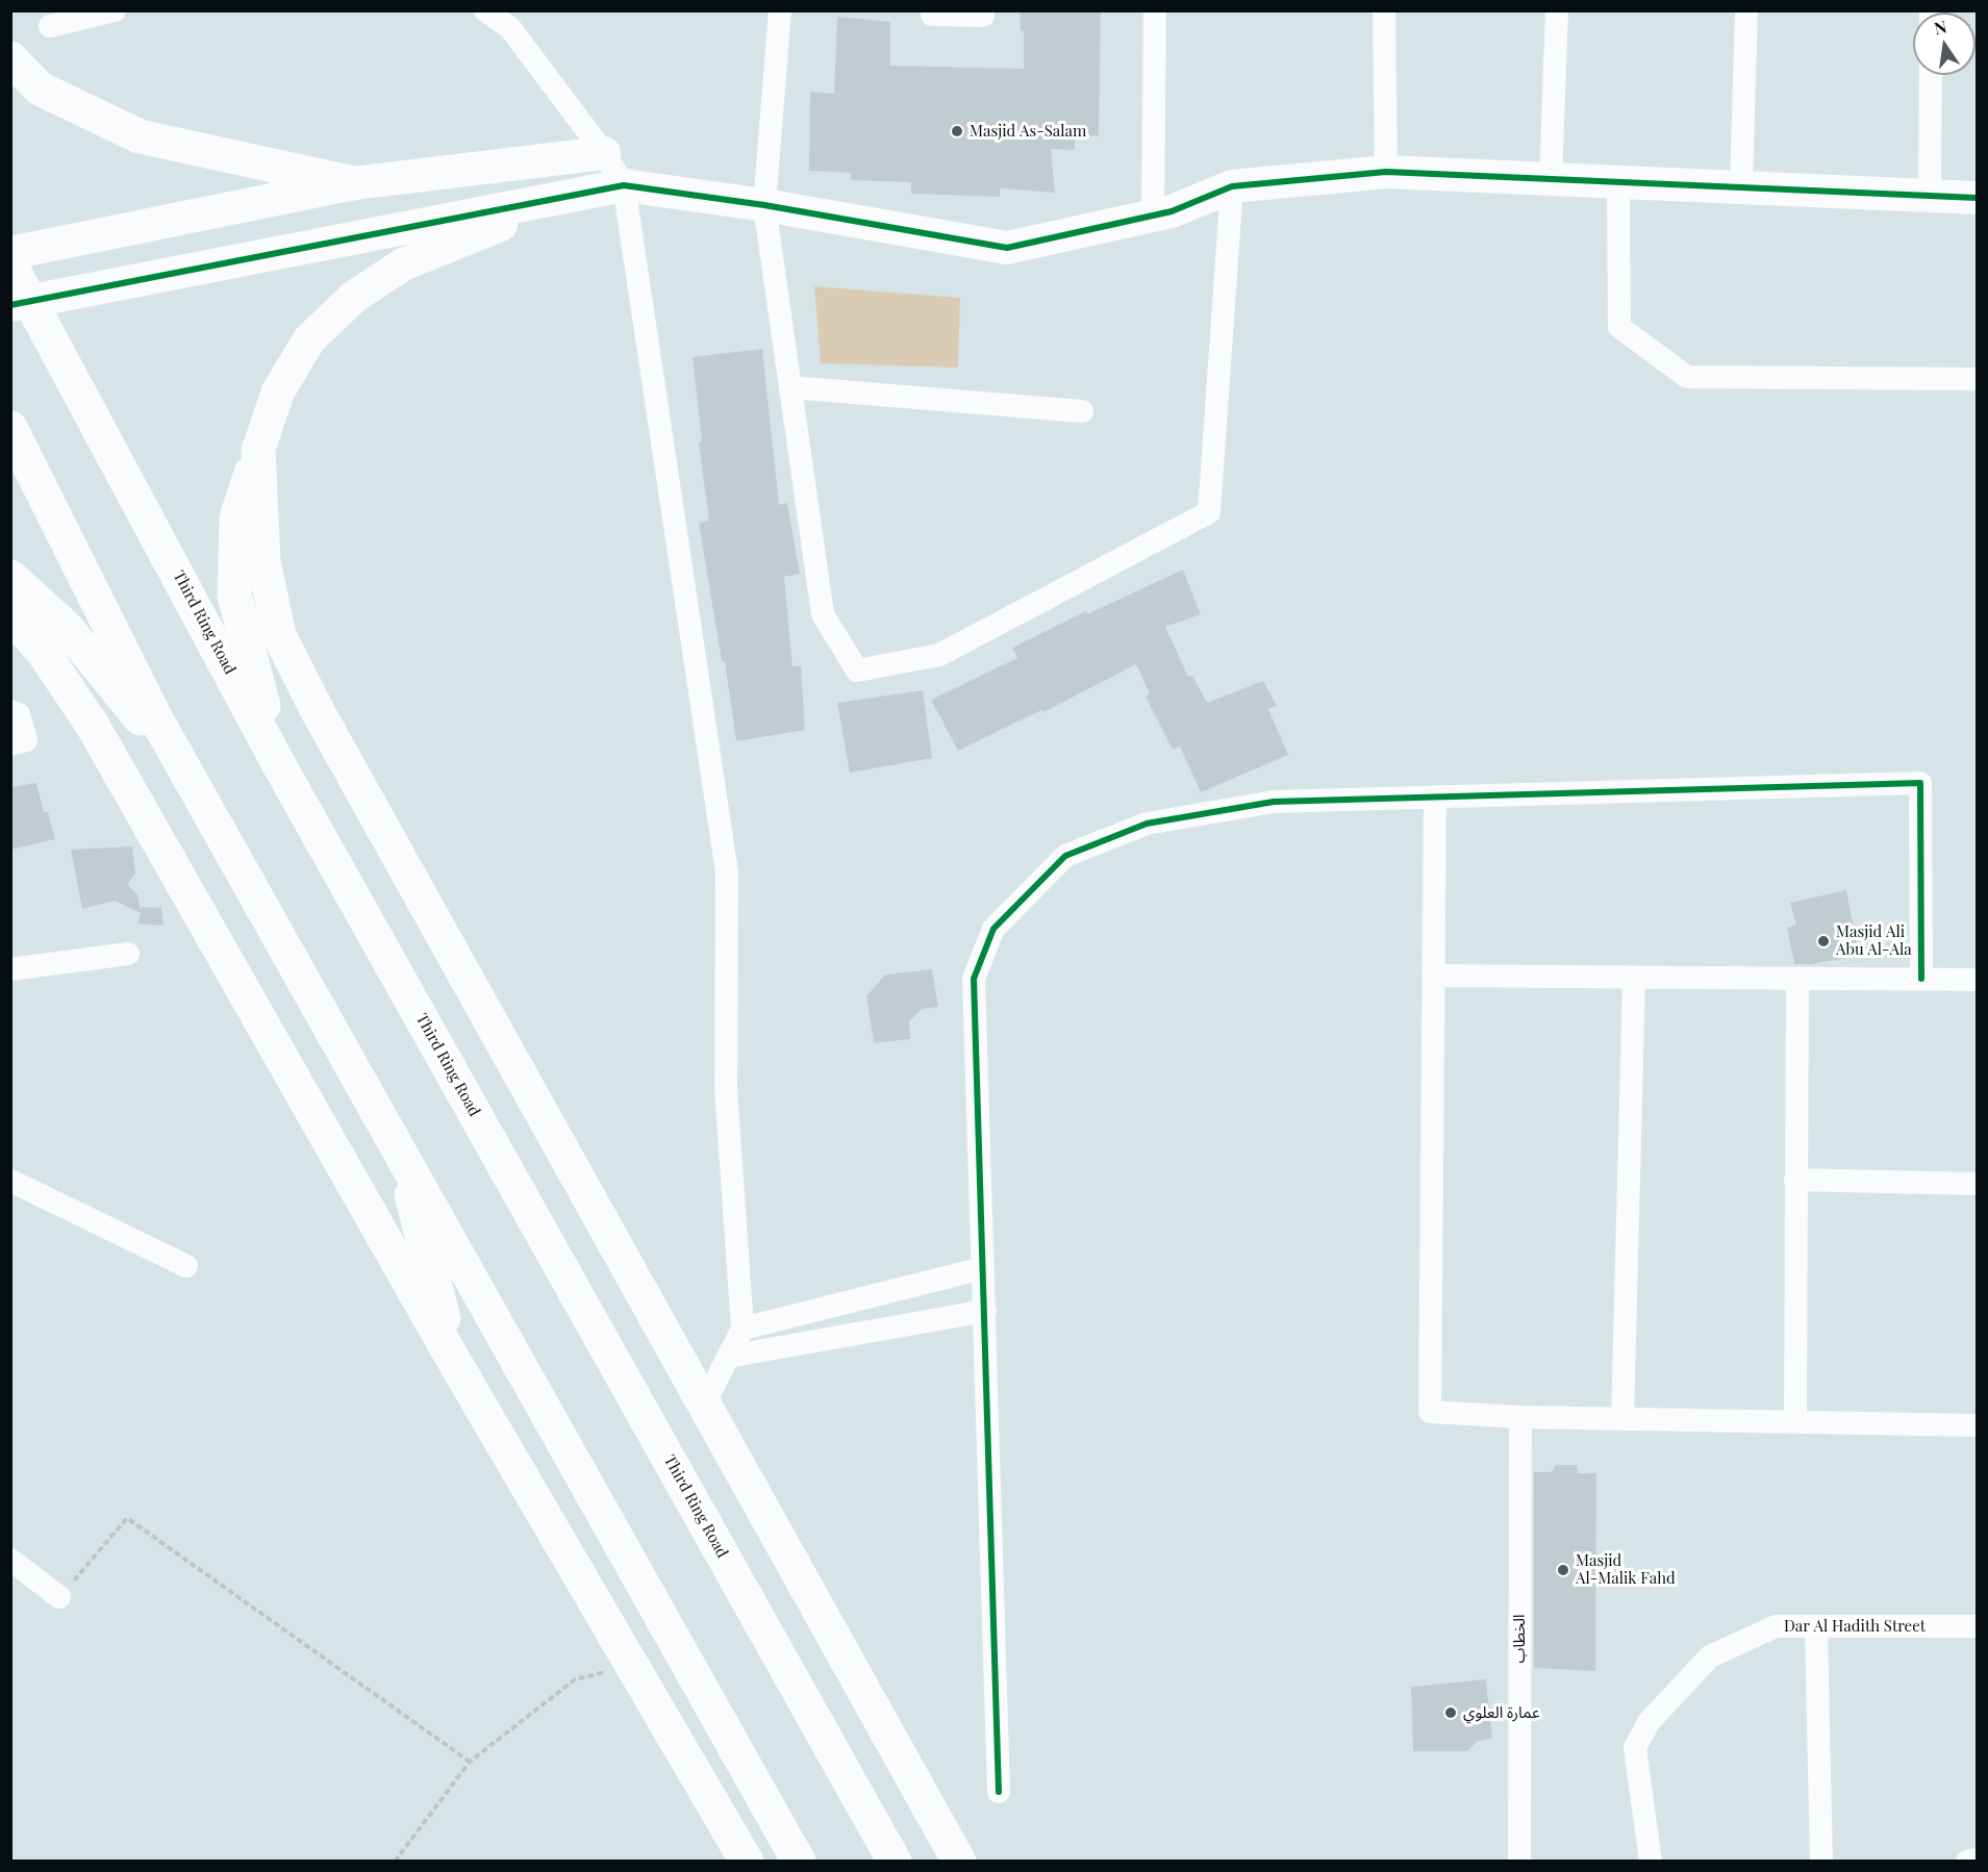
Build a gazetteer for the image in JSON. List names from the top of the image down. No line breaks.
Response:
{"streets":{"highway":["Third Ring Road"],"street":["Dar Al Hadith Street","الخطاب"]},"places":["Masjid As-Salam","Masjid Ali Abu Al-Ala","Masjid Al-Malik Fahd","عمارة العلوي"],"north":"top"}
